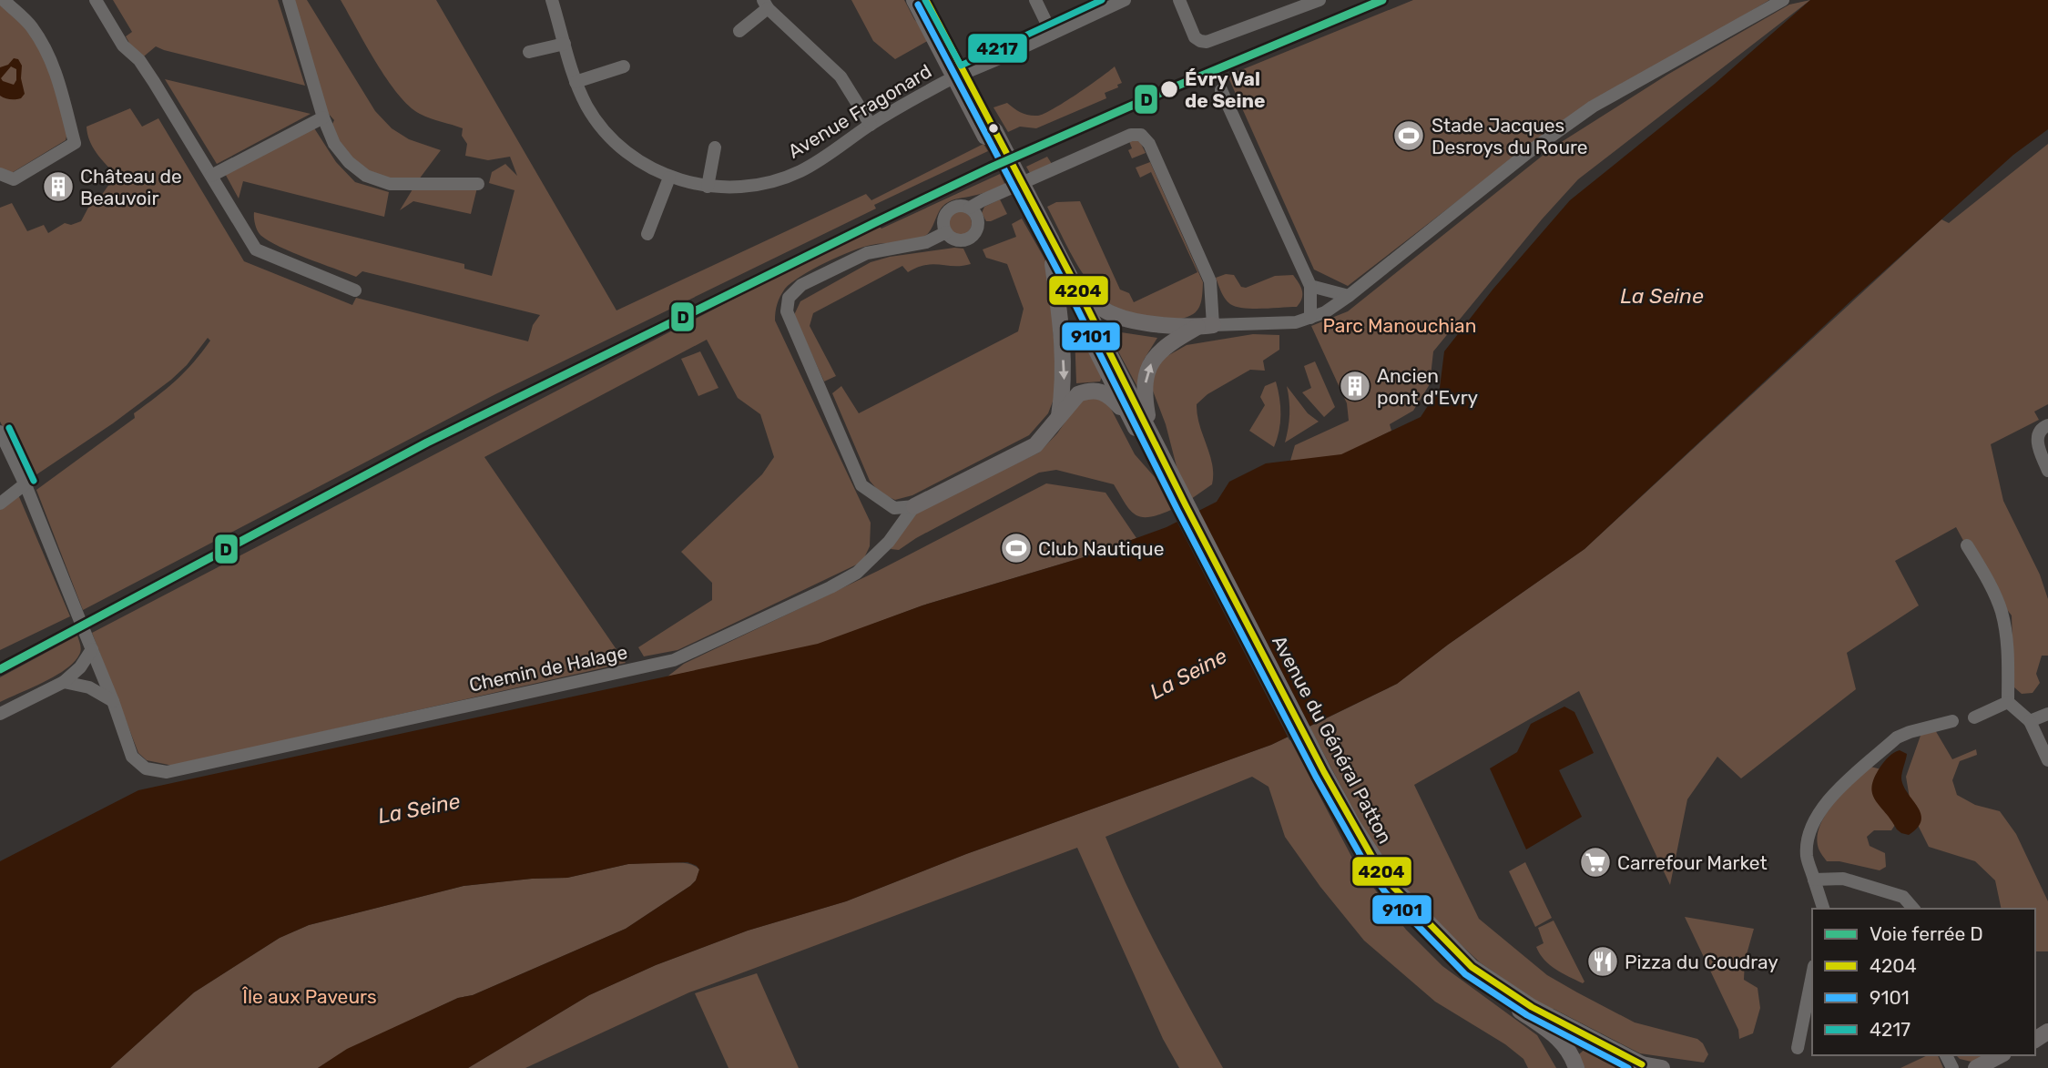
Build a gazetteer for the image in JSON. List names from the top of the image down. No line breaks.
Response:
{"streets":{"main road":["Avenue du Général Patton"],"street":["Avenue Fragonard","Chemin de Halage"]},"water":["La Seine"],"parks":["Parc Manouchian","Île aux Paveurs"],"places":{"other":["Évry Val de Seine"],"sports":["Stade Jacques Desroys du Roure","Club Nautique"],"building":["Château de Beauvoir","Ancien pont d'Evry"],"supermarket":["Carrefour Market"],"restaurant":["Pizza du Coudray"]},"lines":["rail line D","transit line 4204","transit line 4217","transit line 9101"],"legend":["Voie ferrée D","4204","9101","4217"]}
